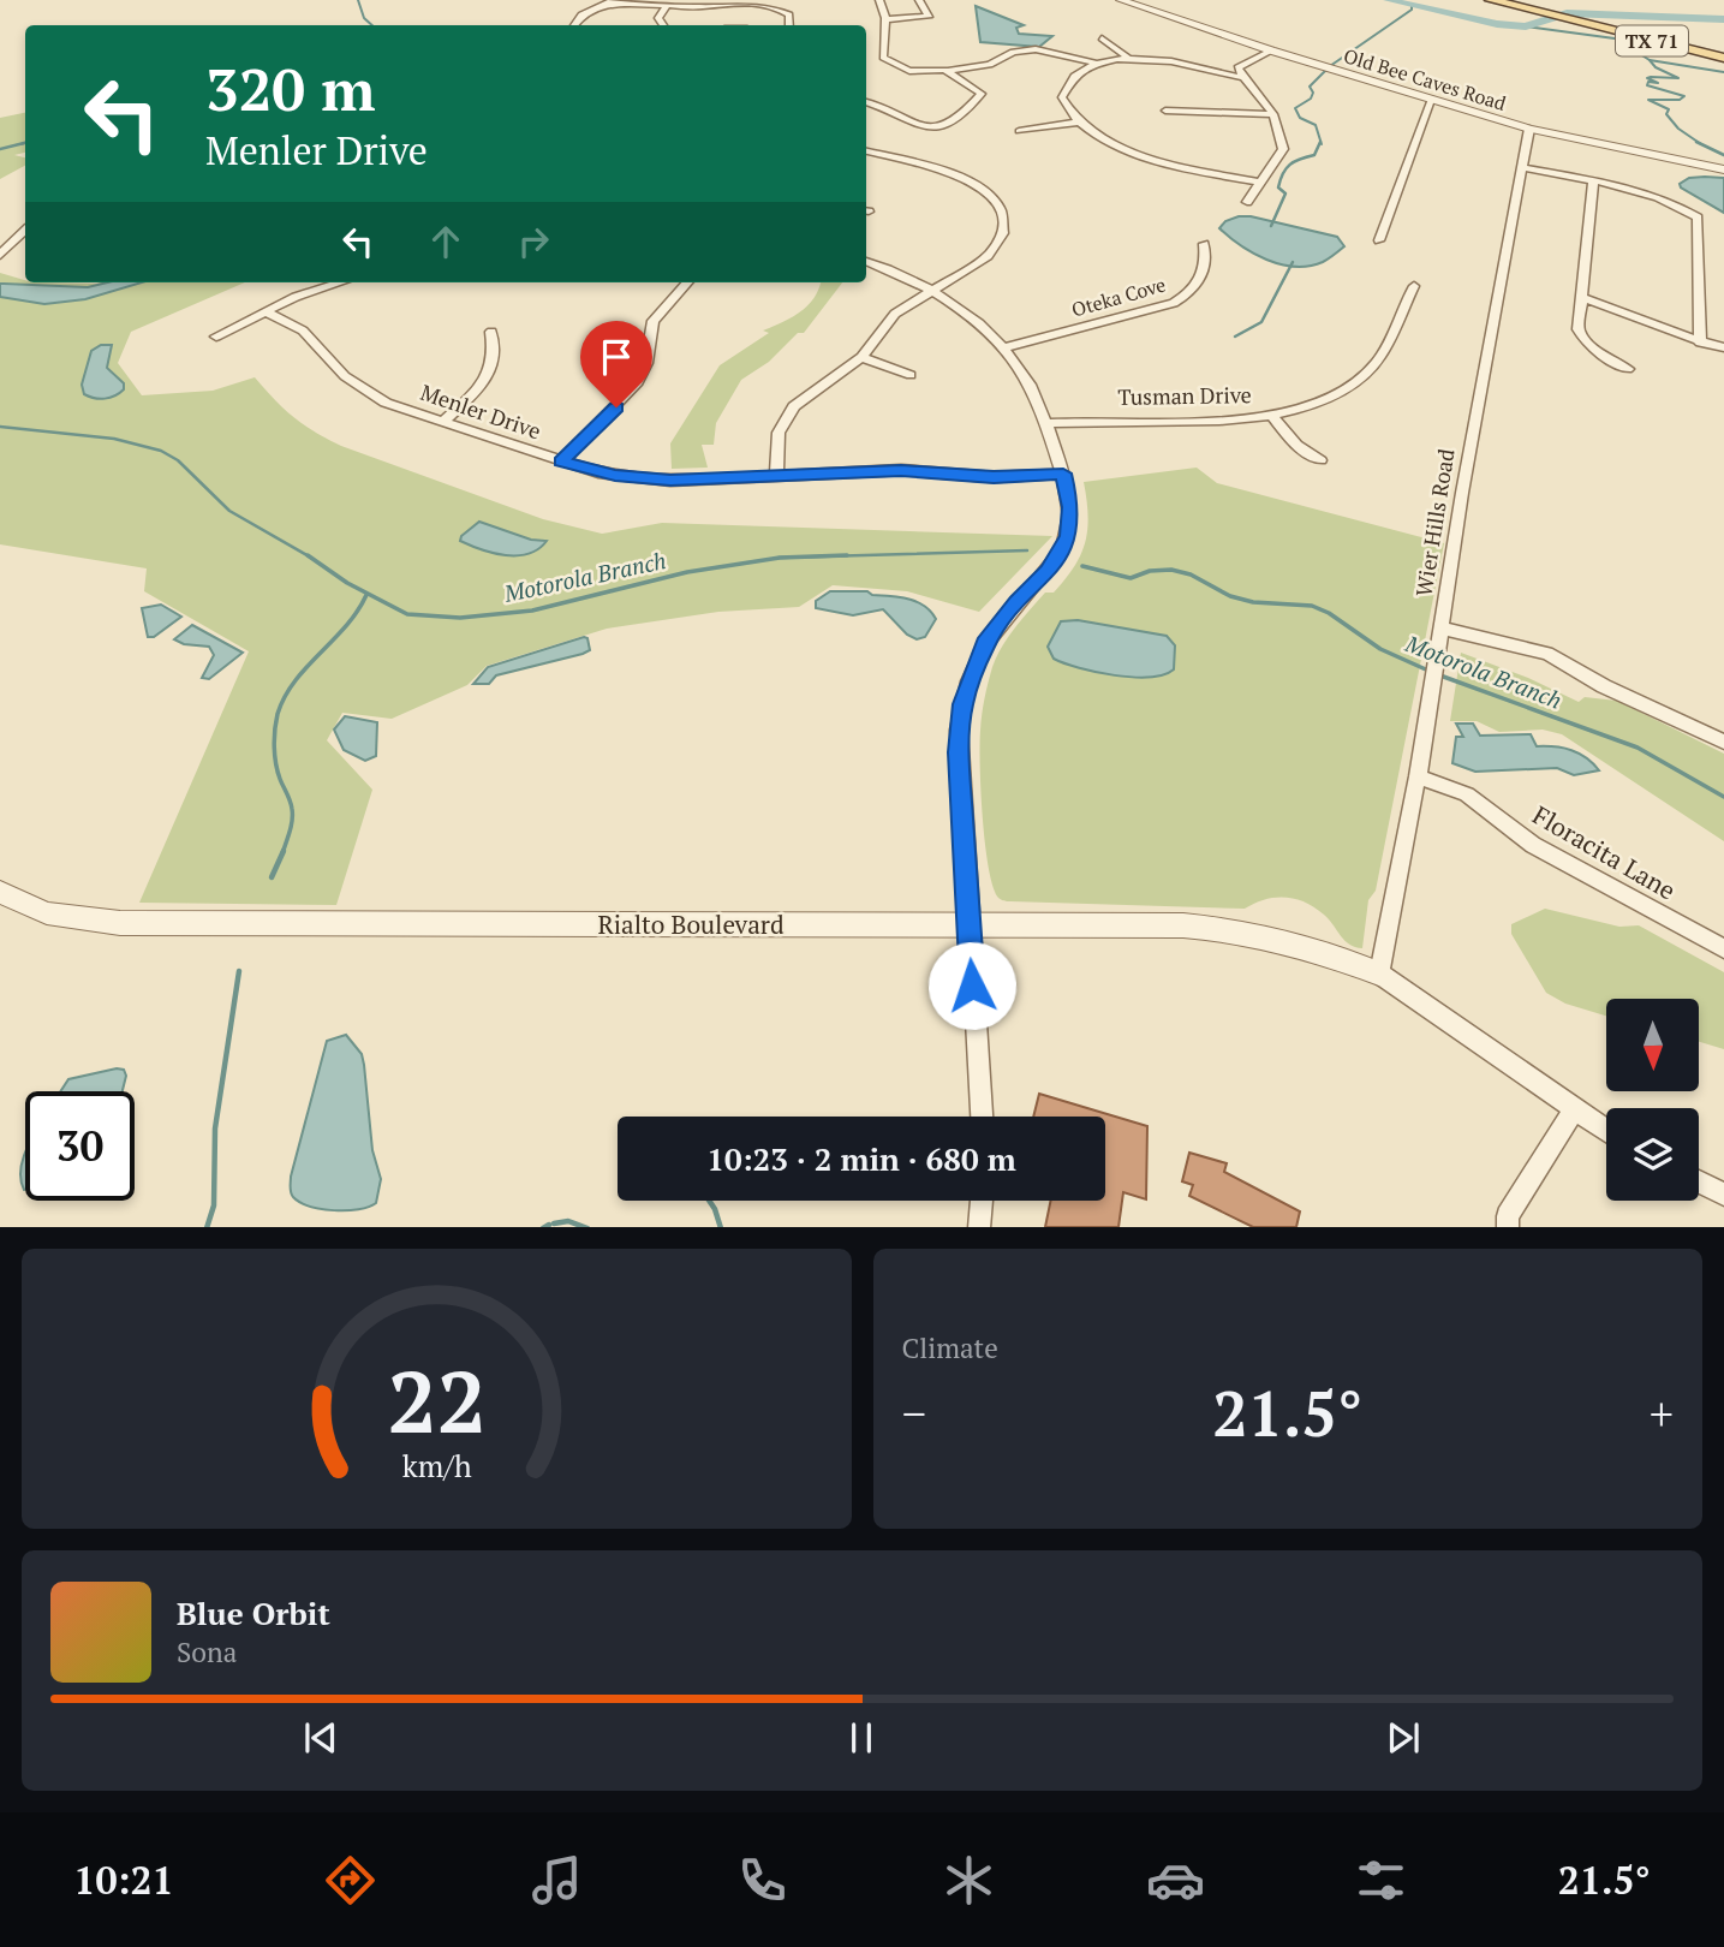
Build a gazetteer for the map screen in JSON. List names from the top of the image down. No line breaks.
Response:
{"streets":{"main road":["TX 71"],"street":["Old Bee Caves Road","Oteka Cove","Tusman Drive","Menler Drive","Wier Hills Road","Floracita Lane","Rialto Boulevard"]},"crossings":[["Old Bee Caves Road","Wier Hills Road"],["Wier Hills Road","Floracita Lane"],["Wier Hills Road","Rialto Boulevard"]],"water":["Motorola Branch"],"north":"bottom","page":{"turn":["320 m","Menler Drive"],"limit":"30","trip":"10:23 · 2 min · 680 m","tile":"Climate","heat":["−","21.5°","+"],"song":["Blue Orbit","Sona"],"tabs":["10:21","21.5°"],"gauge":["22","km/h"]}}
